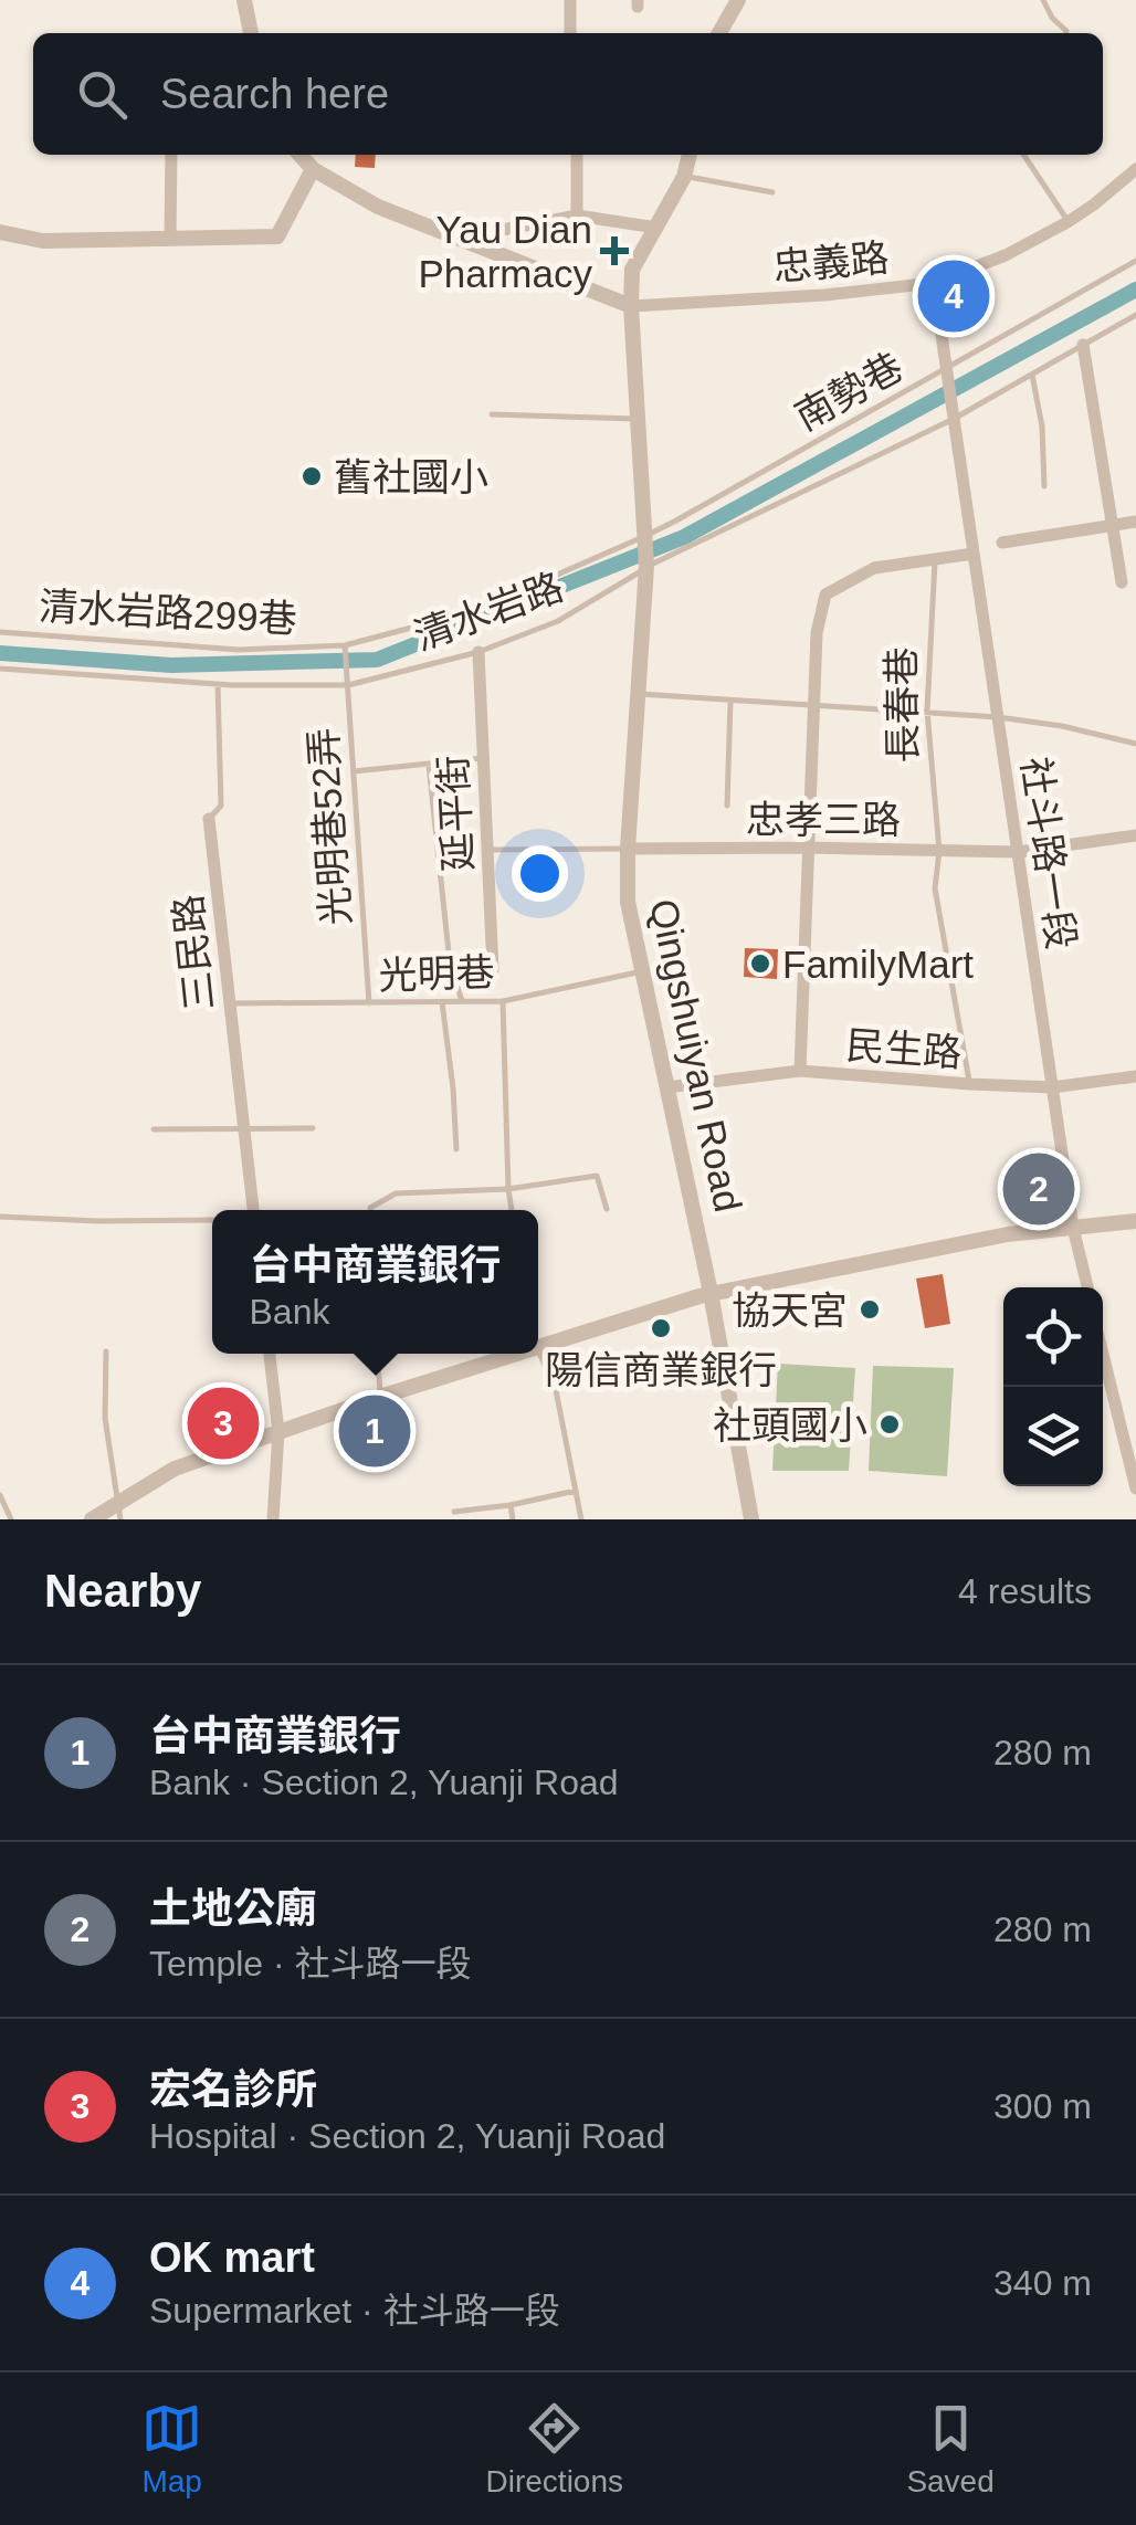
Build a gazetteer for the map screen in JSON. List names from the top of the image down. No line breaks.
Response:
{"streets":{"street":["忠義路","延平街","忠孝三路","社斗路一段","三民路","民生路","Qingshuiyan Road"],"lane":["南勢巷","清水岩路","清水岩路299巷","長春巷","光明巷52弄","光明巷"]},"crossings":[["南勢巷","清水岩路299巷"],["南勢巷","社斗路一段"],["南勢巷","Qingshuiyan Road"],["清水岩路","延平街"],["清水岩路","光明巷52弄"],["清水岩路","社斗路一段"],["清水岩路","三民路"],["清水岩路","Qingshuiyan Road"],["清水岩路299巷","光明巷52弄"],["清水岩路299巷","Qingshuiyan Road"],["長春巷","忠孝三路"],["長春巷","民生路"],["忠孝三路","社斗路一段"],["忠孝三路","Qingshuiyan Road"],["光明巷52弄","光明巷"],["社斗路一段","民生路"],["三民路","光明巷"],["光明巷","Qingshuiyan Road"],["民生路","Qingshuiyan Road"]],"places":{"health":["Yau Dian Pharmacy"],"other":["舊社國小","FamilyMart","協天宮","陽信商業銀行","社頭國小"]},"page":{"search":"Search here","pins":["4","2","3","1"],"popup":["台中商業銀行","Bank"],"heading":["Nearby","4 results"],"list":[{"mark":"1","name":"台中商業銀行","note":"Bank · Section 2, Yuanji Road","value":"280 m"},{"mark":"2","name":"土地公廟","note":"Temple · 社斗路一段","value":"280 m"},{"mark":"3","name":"宏名診所","note":"Hospital · Section 2, Yuanji Road","value":"300 m"},{"mark":"4","name":"OK mart","note":"Supermarket · 社斗路一段","value":"340 m"}],"nav":["Map","Directions","Saved"]}}
